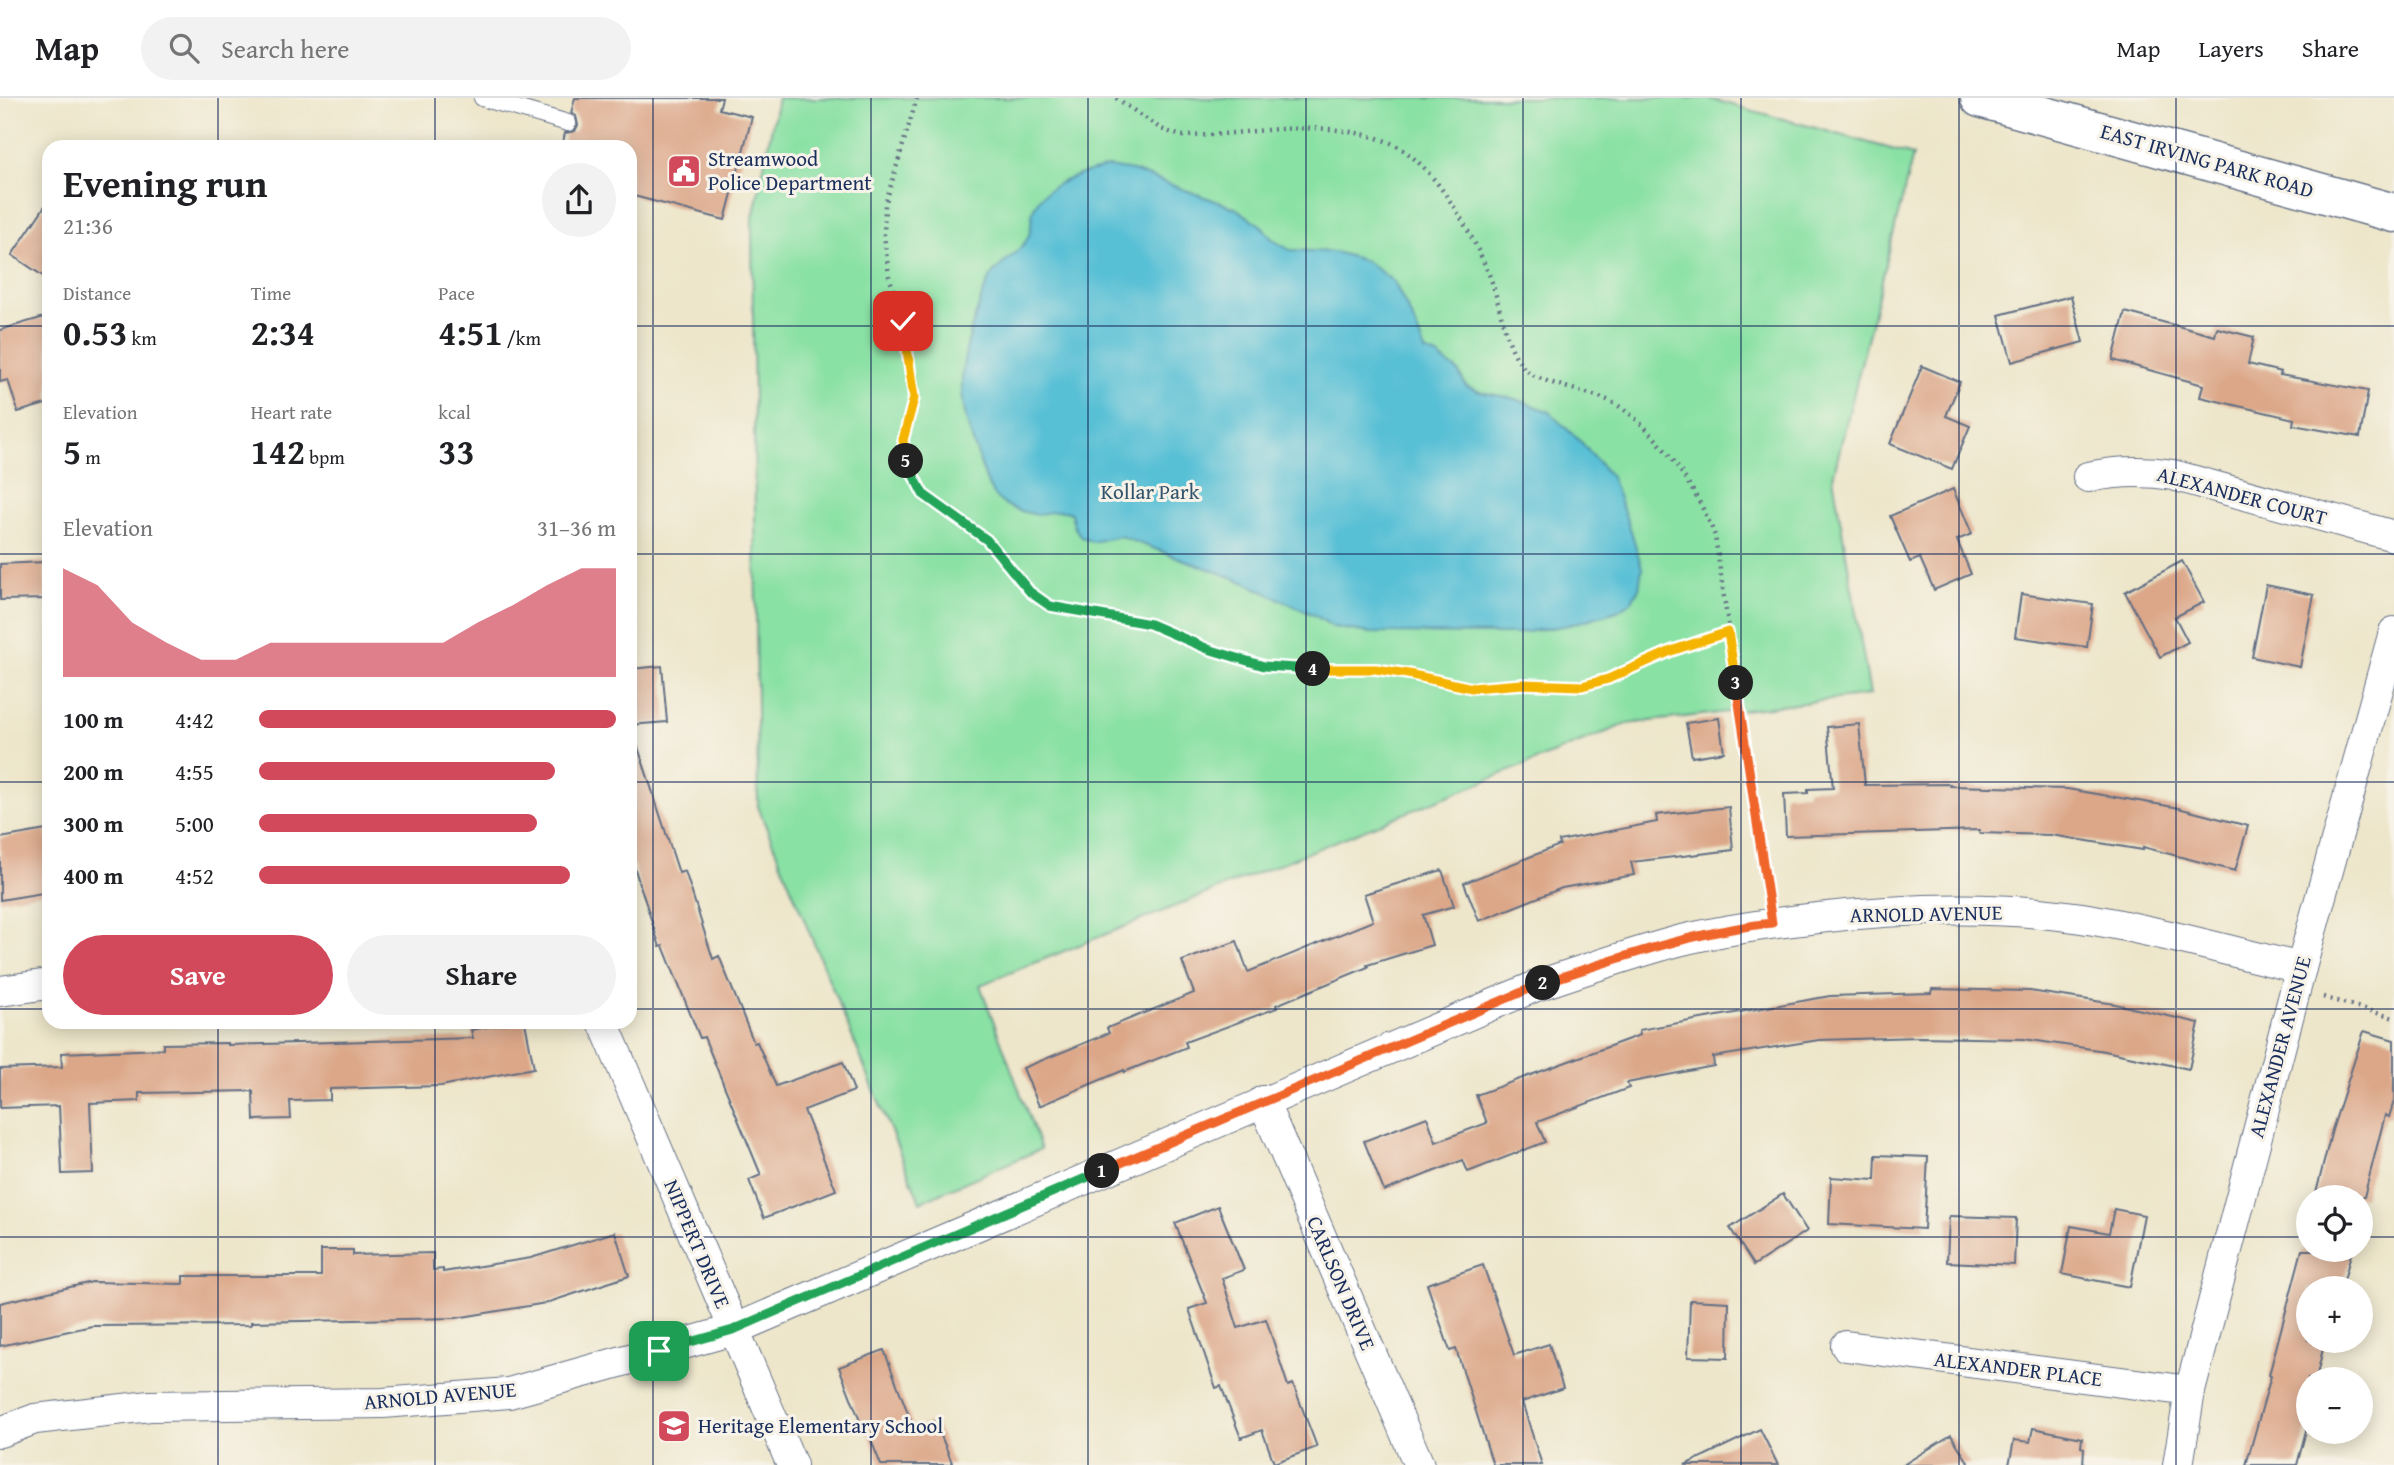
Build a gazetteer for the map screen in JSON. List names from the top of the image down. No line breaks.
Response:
{"streets":{"main road":["EAST IRVING PARK ROAD"],"street":["ALEXANDER COURT","ARNOLD AVENUE","ALEXANDER AVENUE","NIPPERT DRIVE","CARLSON DRIVE","ALEXANDER PLACE"]},"crossings":[["ARNOLD AVENUE","ALEXANDER AVENUE"],["ARNOLD AVENUE","NIPPERT DRIVE"],["ARNOLD AVENUE","CARLSON DRIVE"],["ALEXANDER AVENUE","ALEXANDER PLACE"]],"parks":["Kollar Park"],"places":{"public building":["Streamwood Police Department"],"school or university":["Heritage Elementary School"]},"page":{"header":"Map","search":"Search here","nav":["Map","Layers","Share"],"heading":["Evening run","21:36"],"stats":[["Distance","0.53 km"],["Time","2:34"],["Pace","4:51 /km"],["Elevation","5 m"],["Heart rate","142 bpm"],["kcal","33"]],"pins":["5","4","3","2","1"],"chart":["Elevation","31–36 m"],"list":[{"name":"100 m","note":"4:42"},{"name":"200 m","note":"4:55"},{"name":"300 m","note":"5:00"},{"name":"400 m","note":"4:52"}],"buttons":["Save","Share"],"map_buttons":["+","−"]}}
